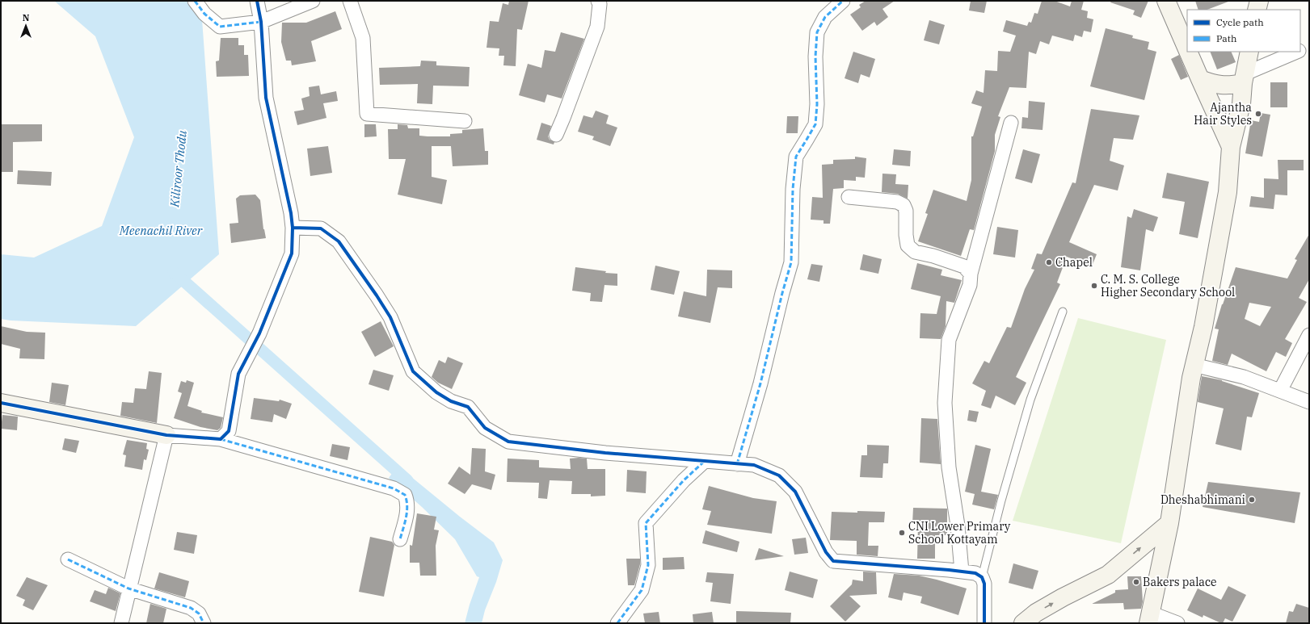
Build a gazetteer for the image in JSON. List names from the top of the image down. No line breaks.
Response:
{"water":["Kiliroor Thodu","Meenachil River"],"places":["Ajantha Hair Styles","Chapel","C. M. S. College Higher Secondary School","Dheshabhimani","CNI Lower Primary School Kottayam","Bakers palace"],"legend":["Cycle path","Path"],"north":"top"}
